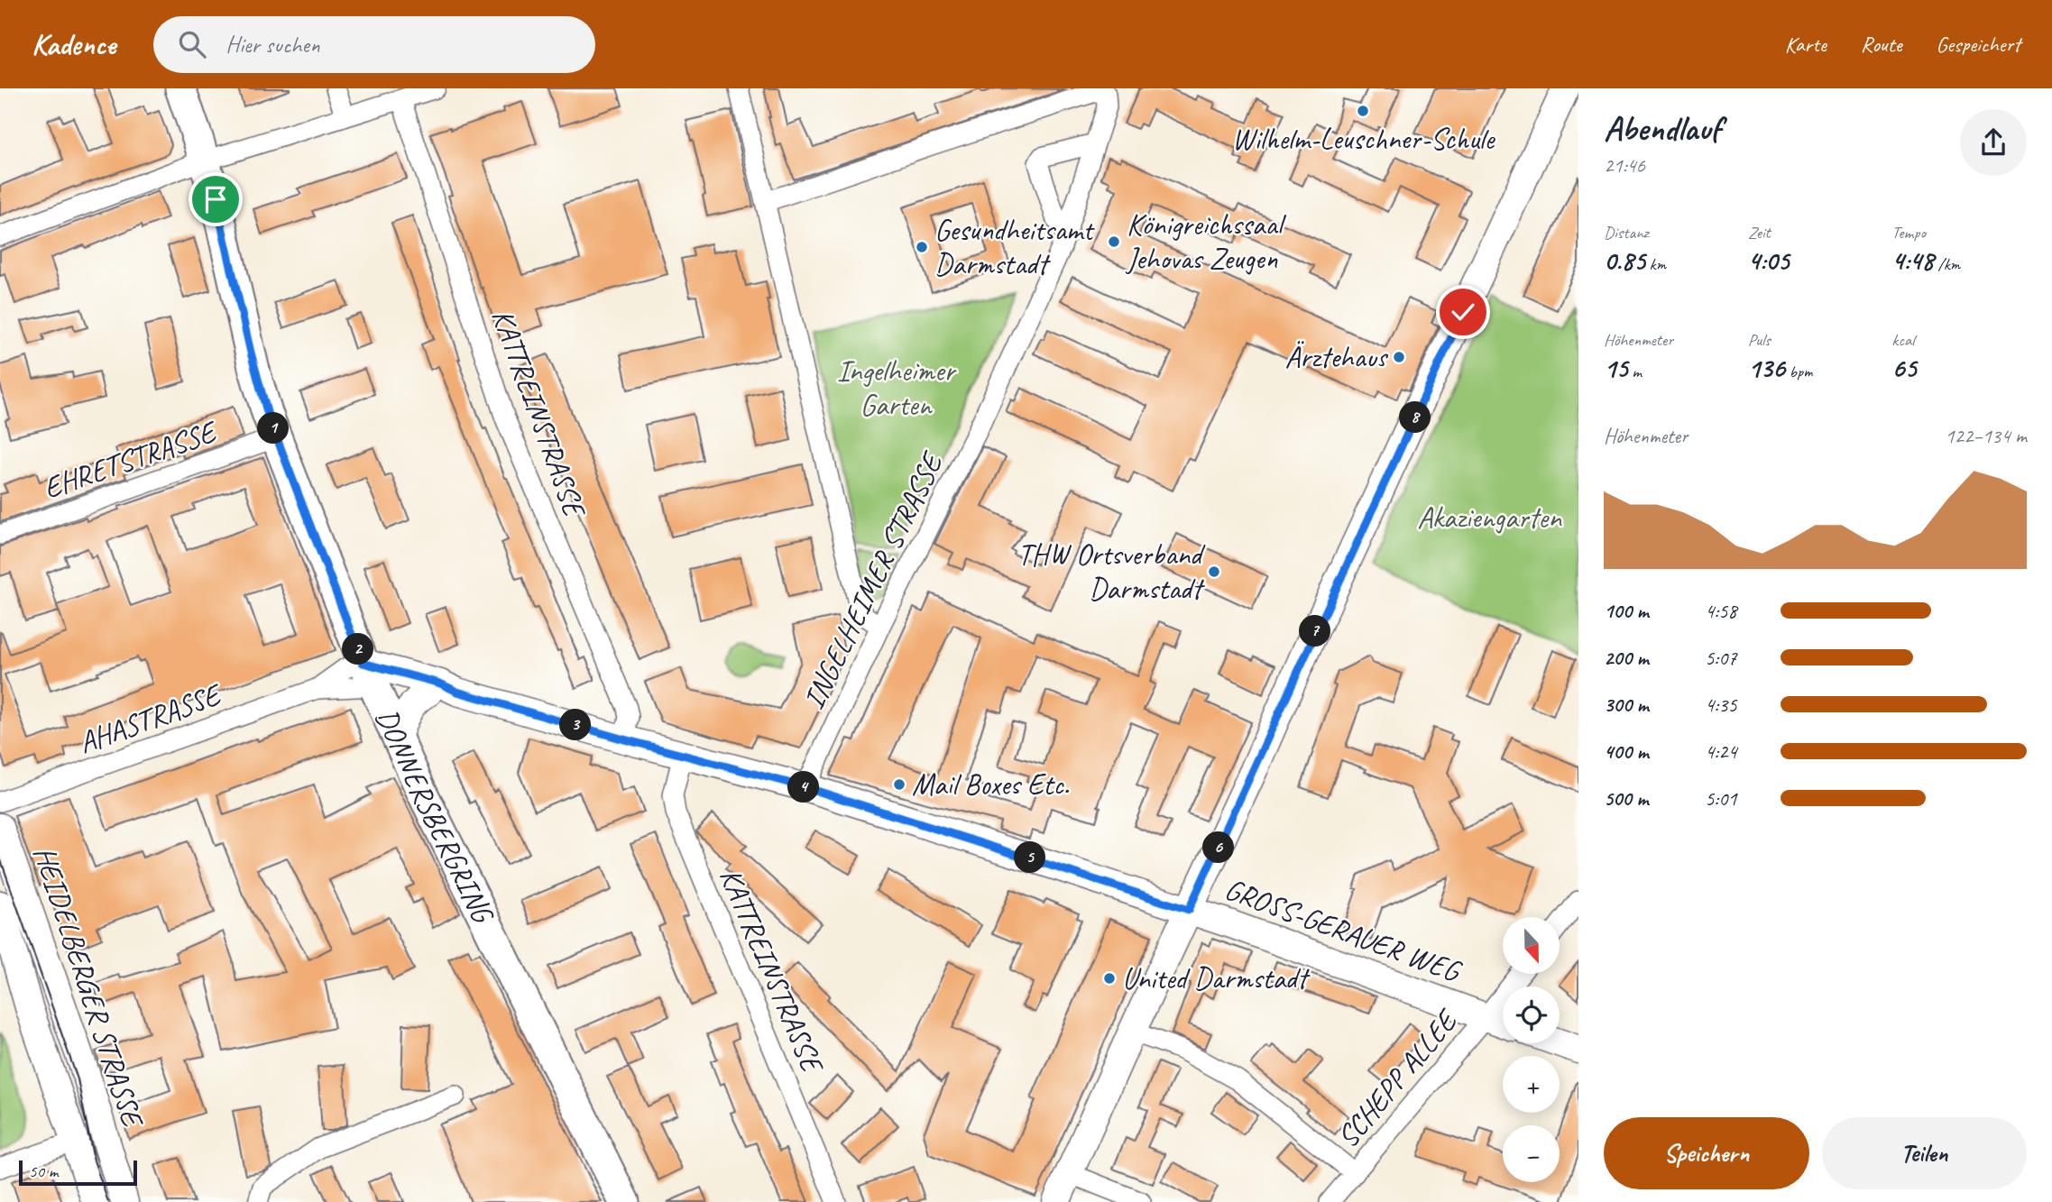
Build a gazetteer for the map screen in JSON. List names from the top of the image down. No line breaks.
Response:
{"streets":{"main road":["DONNERSBERGRING","GROSS-GERAUER WEG","HEIDELBERGER STRASSE"],"street":["KATTREINSTRASSE","EHRETSTRASSE","INGELHEIMER STRASSE","AHASTRASSE","SCHEPP ALLEE"]},"crossings":[["KATTREINSTRASSE","GROSS-GERAUER WEG"],["EHRETSTRASSE","DONNERSBERGRING"],["INGELHEIMER STRASSE","GROSS-GERAUER WEG"],["AHASTRASSE","DONNERSBERGRING"],["AHASTRASSE","GROSS-GERAUER WEG"],["DONNERSBERGRING","GROSS-GERAUER WEG"],["GROSS-GERAUER WEG","SCHEPP ALLEE"]],"parks":["Ingelheimer Garten","Akaziengarten"],"places":["Wilhelm-Leuschner-Schule","Königreichssaal Jehovas Zeugen","Gesundheitsamt Darmstadt","Ärztehaus","THW Ortsverband Darmstadt","Mail Boxes Etc.","United Darmstadt"],"scale_bar":"50 m","north":"bottom","page":{"header":"Kadence","search":"Hier suchen","nav":["Karte","Route","Gespeichert"],"heading":["Abendlauf","21:46"],"stats":[["Distanz","0.85 km"],["Zeit","4:05"],["Tempo","4:48 /km"],["Höhenmeter","15 m"],["Puls","136 bpm"],["kcal","65"]],"pins":["8","1","7","2","3","4","6","5"],"chart":["Höhenmeter","122–134 m"],"list":[{"name":"100 m","note":"4:58"},{"name":"200 m","note":"5:07"},{"name":"300 m","note":"4:35"},{"name":"400 m","note":"4:24"},{"name":"500 m","note":"5:01"}],"map_buttons":["+","−"],"buttons":["Speichern","Teilen"],"scale":"50 m"}}
